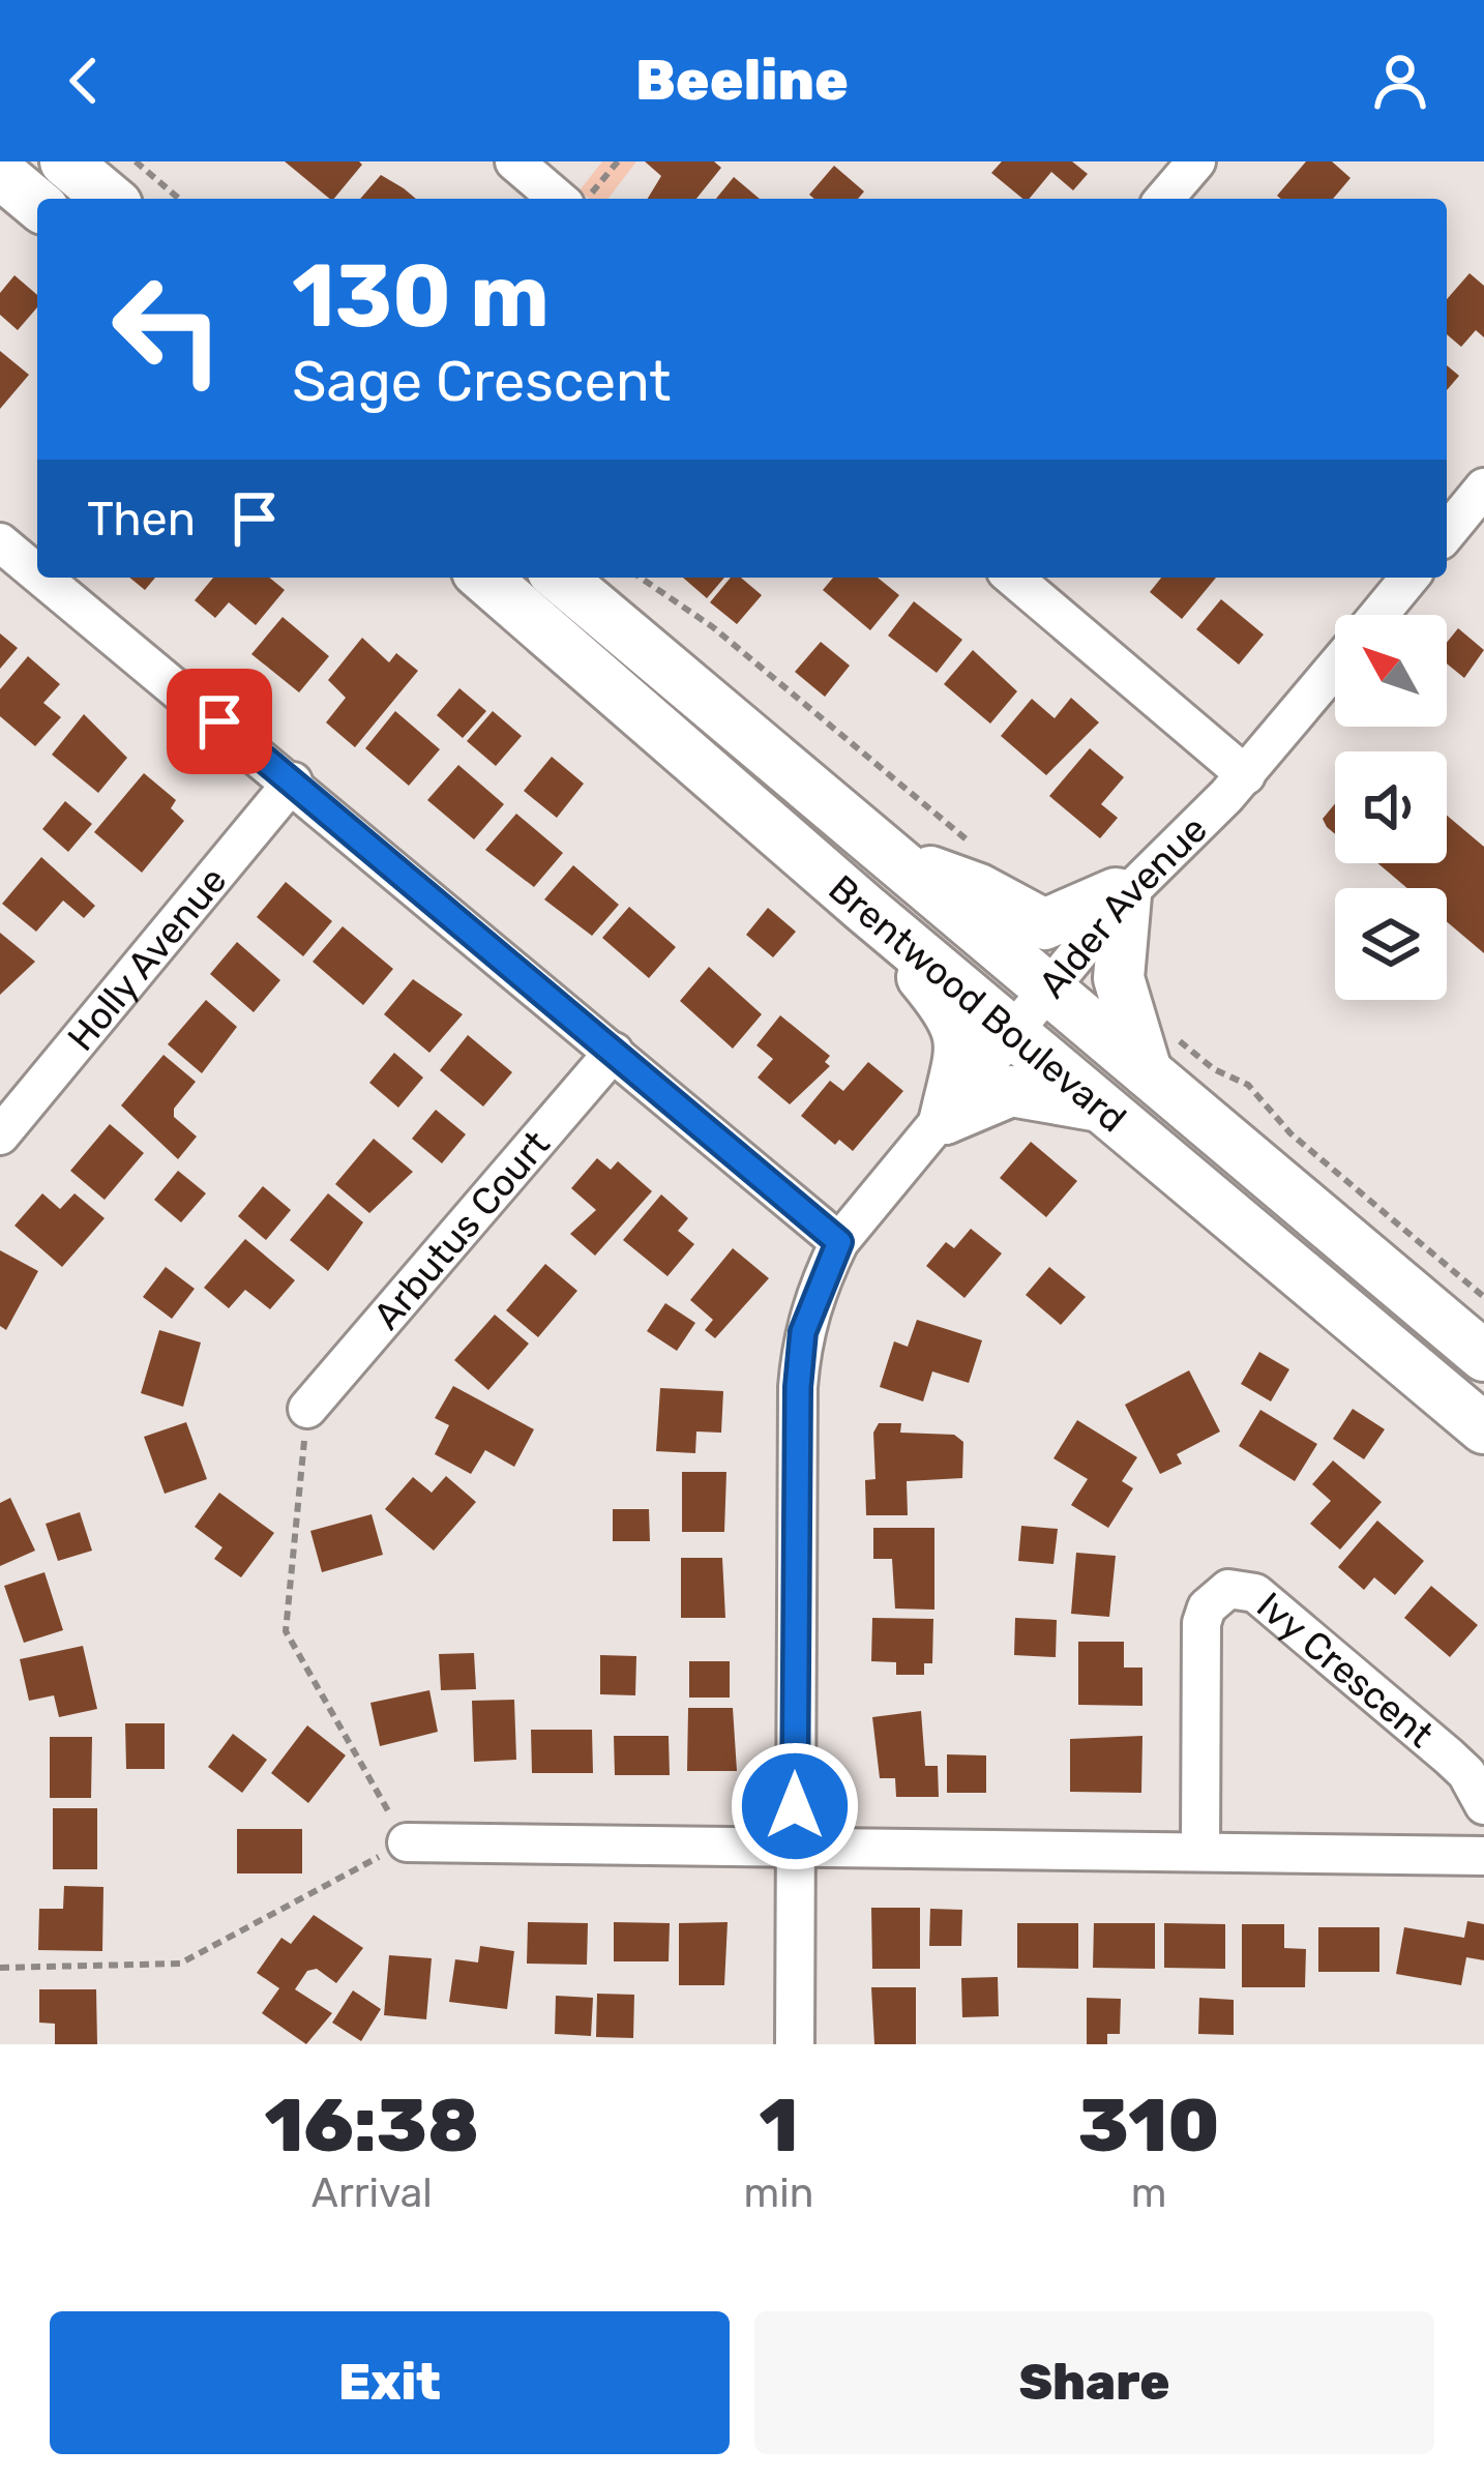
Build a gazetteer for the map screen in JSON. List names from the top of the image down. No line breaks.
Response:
{"streets":{"main road":["Brentwood Boulevard"],"street":["Alder Avenue","Holly Avenue","Arbutus Court","Ivy Crescent"]},"crossings":[["Alder Avenue","Brentwood Boulevard"]],"north":"top left","page":{"header":"Beeline","turn":["130 m","Sage Crescent"],"then":"Then","eta":["16:38","Arrival","1","min","310","m"],"buttons":["Exit","Share"]}}
